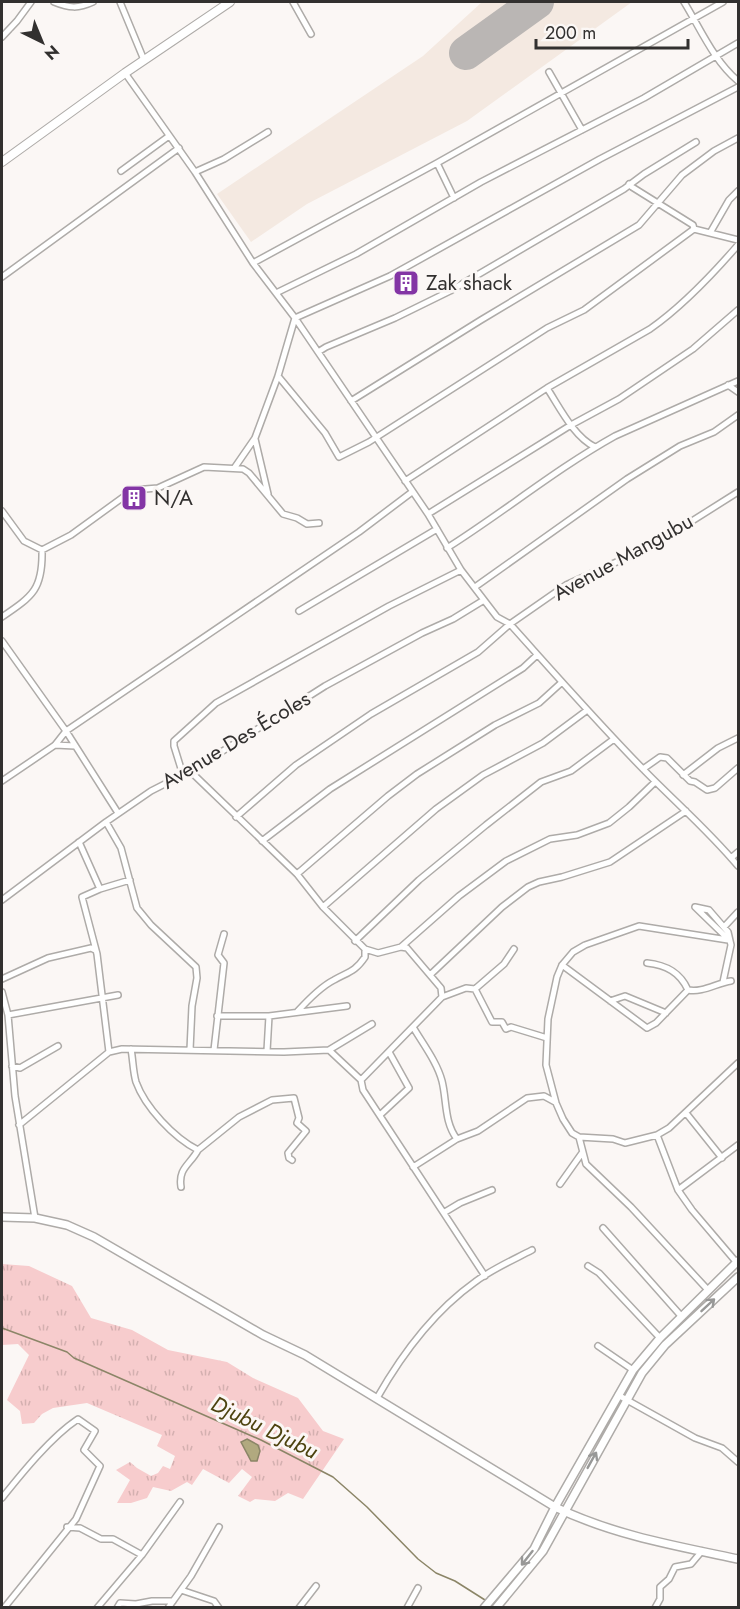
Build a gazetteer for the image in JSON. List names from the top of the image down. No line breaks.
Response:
{"streets":{"street":["Avenue Mangubu","Avenue Des Écoles"]},"water":["Djubu Djubu"],"places":{"building":["Zak shack","N/A"]},"scale_bar":"200 m","north":"bottom right"}
